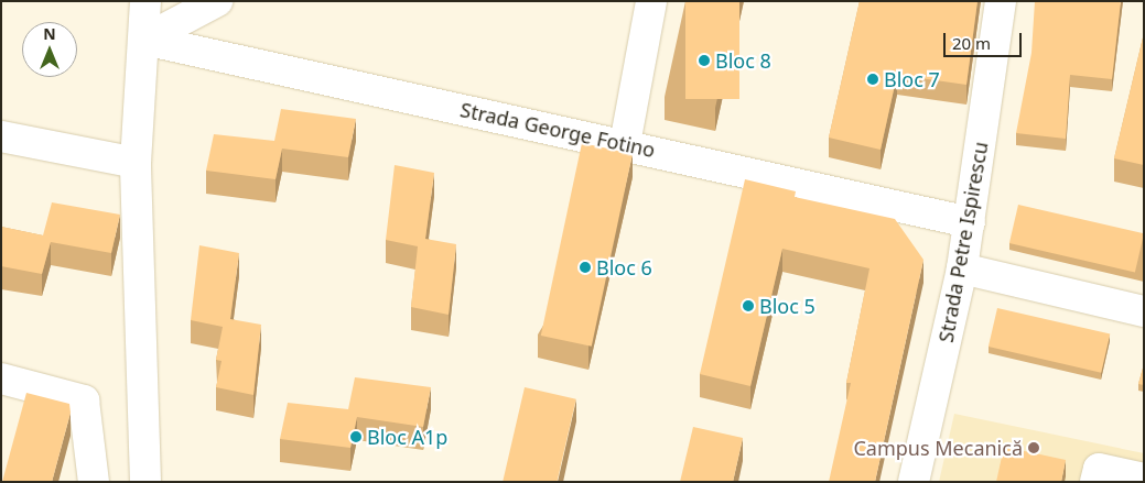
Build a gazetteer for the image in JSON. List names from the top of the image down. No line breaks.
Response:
{"streets":{"street":["Strada George Fotino","Strada Petre Ispirescu"]},"crossings":[["Strada George Fotino","Strada Petre Ispirescu"]],"places":["Bloc 8","Bloc 7","Bloc 6","Bloc 5","Bloc A1p","Campus Mecanică"],"scale_bar":"20 m","north":"top"}
